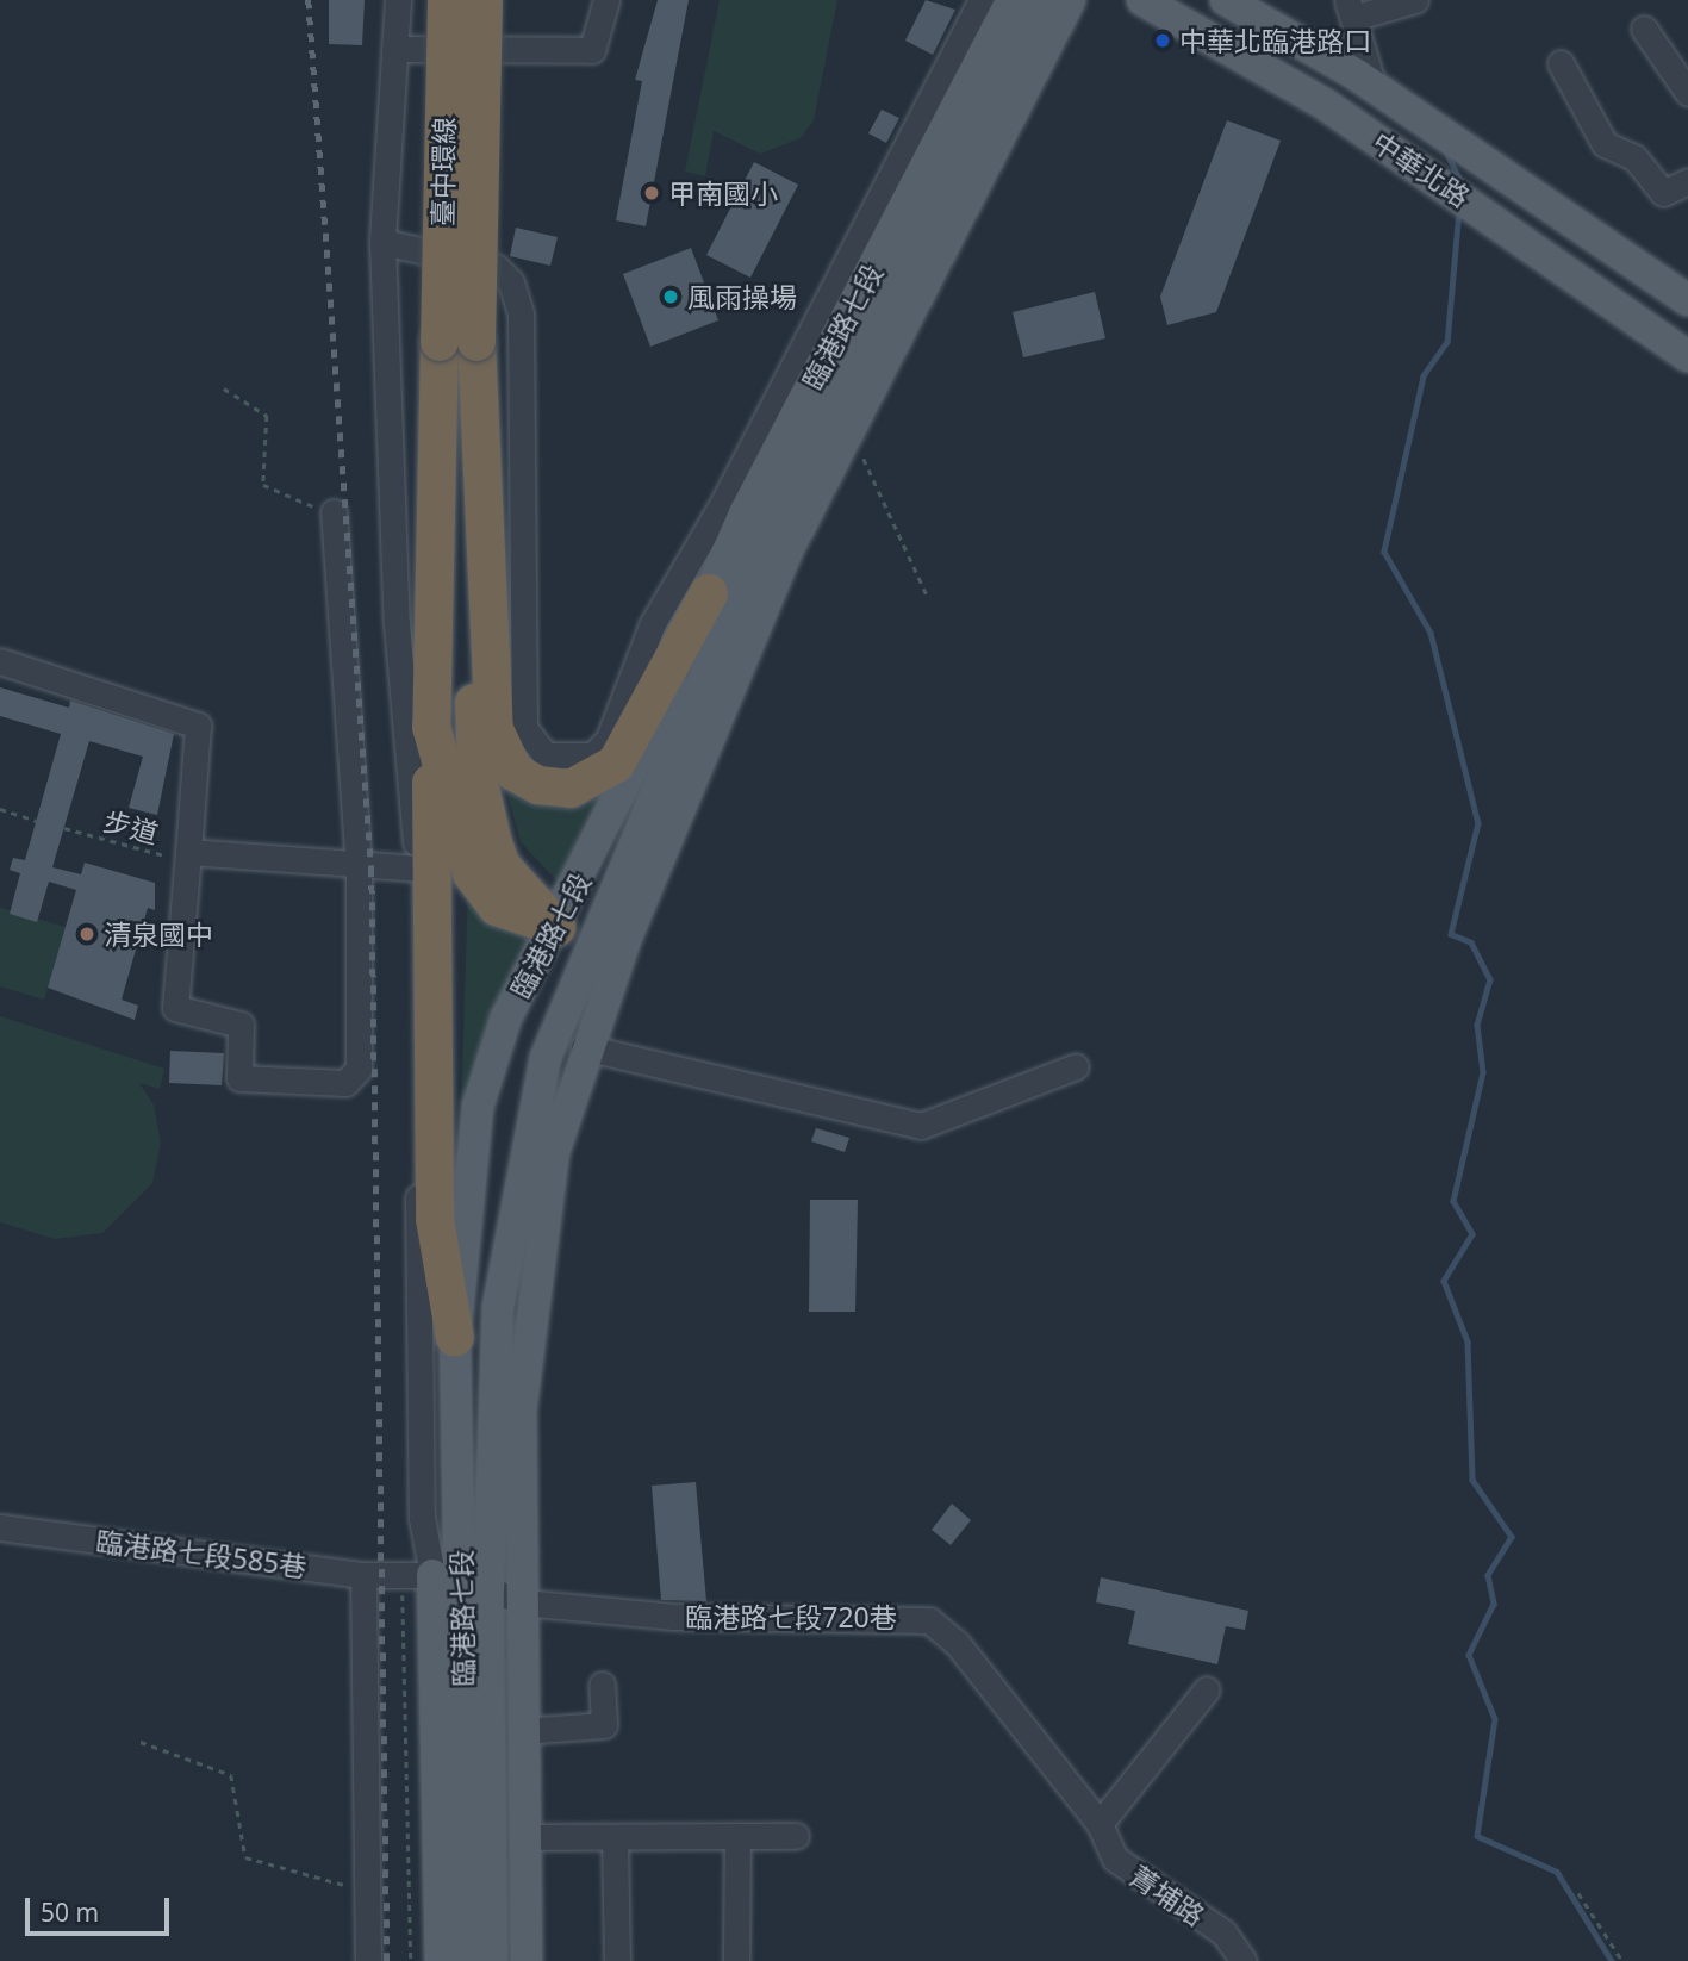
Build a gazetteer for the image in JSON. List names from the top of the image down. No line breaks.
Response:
{"streets":{"highway":["臺中環線"],"main road":["中華北路","臨港路七段"],"street":["臨港路七段585巷","臨港路七段720巷","菁埔路"],"path":["步道"]},"crossings":[["臺中環線","臨港路七段"],["臨港路七段","臨港路七段585巷"],["臨港路七段","臨港路七段720巷"],["臨港路七段585巷","臨港路七段720巷"],["臨港路七段720巷","菁埔路"]],"places":["中華北臨港路口","甲南國小","風雨操場","清泉國中"],"scale_bar":"50 m"}
